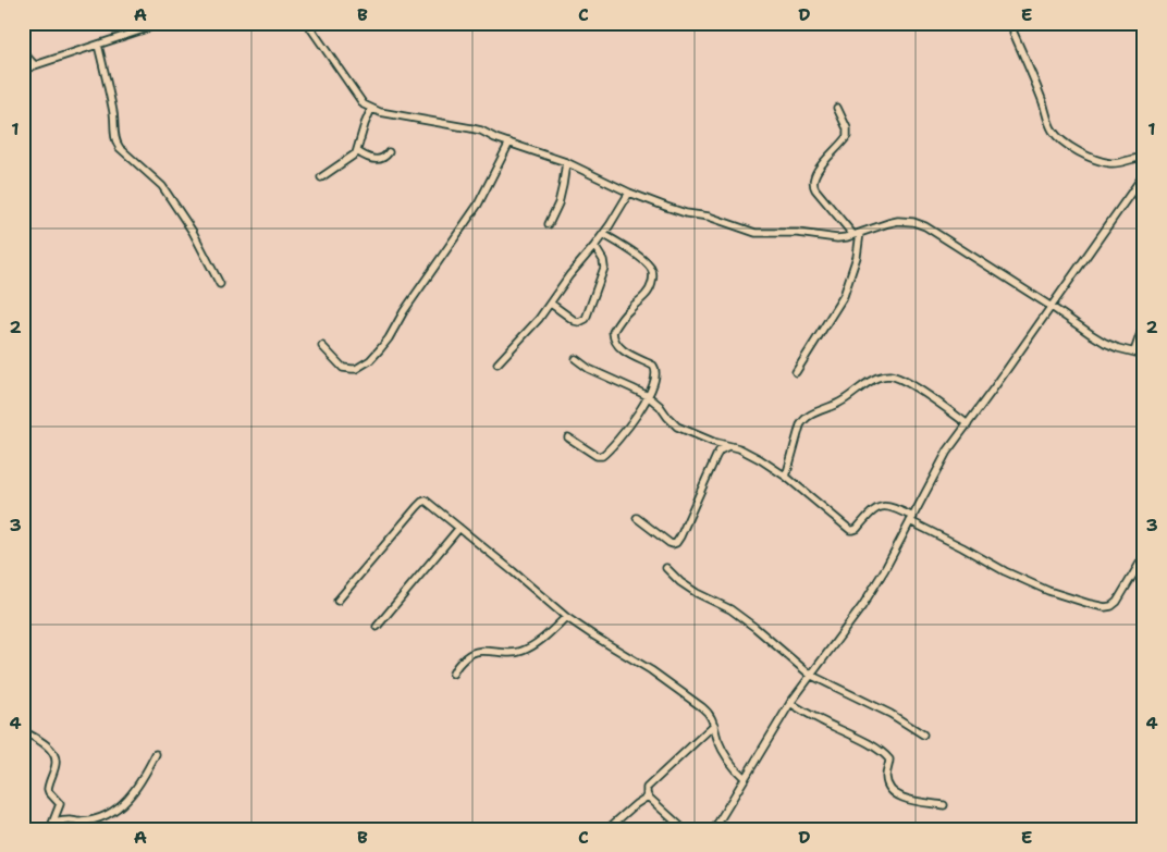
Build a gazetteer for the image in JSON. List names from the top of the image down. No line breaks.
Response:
{"grid":{"columns":["A","B","C","D","E"],"rows":["1","2","3","4"]}}
